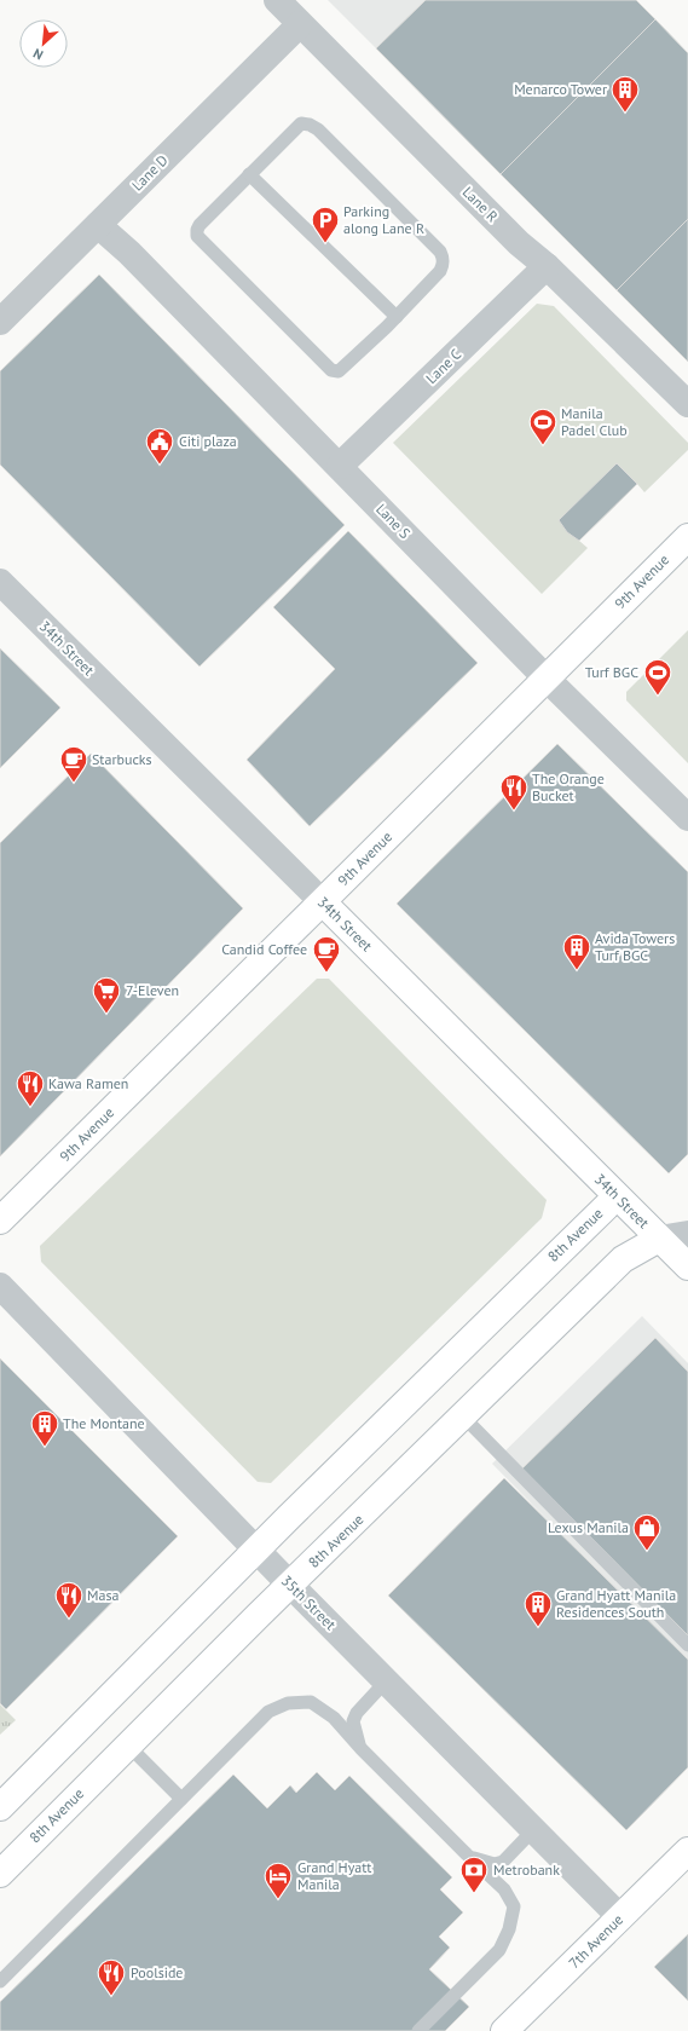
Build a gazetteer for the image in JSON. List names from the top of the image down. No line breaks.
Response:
{"streets":{"street":["Lane D","Lane R","Lane C","Lane S","9th Avenue","34th Street","8th Avenue","35th Street","7th Avenue"]},"crossings":[["Lane D","Lane R"],["Lane D","Lane S"],["Lane R","Lane C"],["Lane C","Lane S"],["Lane S","9th Avenue"],["9th Avenue","34th Street"],["34th Street","8th Avenue"],["8th Avenue","35th Street"],["35th Street","7th Avenue"]],"places":{"building":["Menarco Tower","Avida Towers Turf BGC","The Montane","Grand Hyatt Manila Residences South"],"parking":["Parking along Lane R"],"sports":["Manila Padel Club","Turf BGC"],"public building":["Citi plaza"],"cafe":["Starbucks","Candid Coffee"],"restaurant":["The Orange Bucket","Kawa Ramen","Masa","Poolside"],"supermarket":["7-Eleven"],"shop":["Lexus Manila"],"bank":["Metrobank"],"hotel":["Grand Hyatt Manila"]},"north":"bottom left"}
